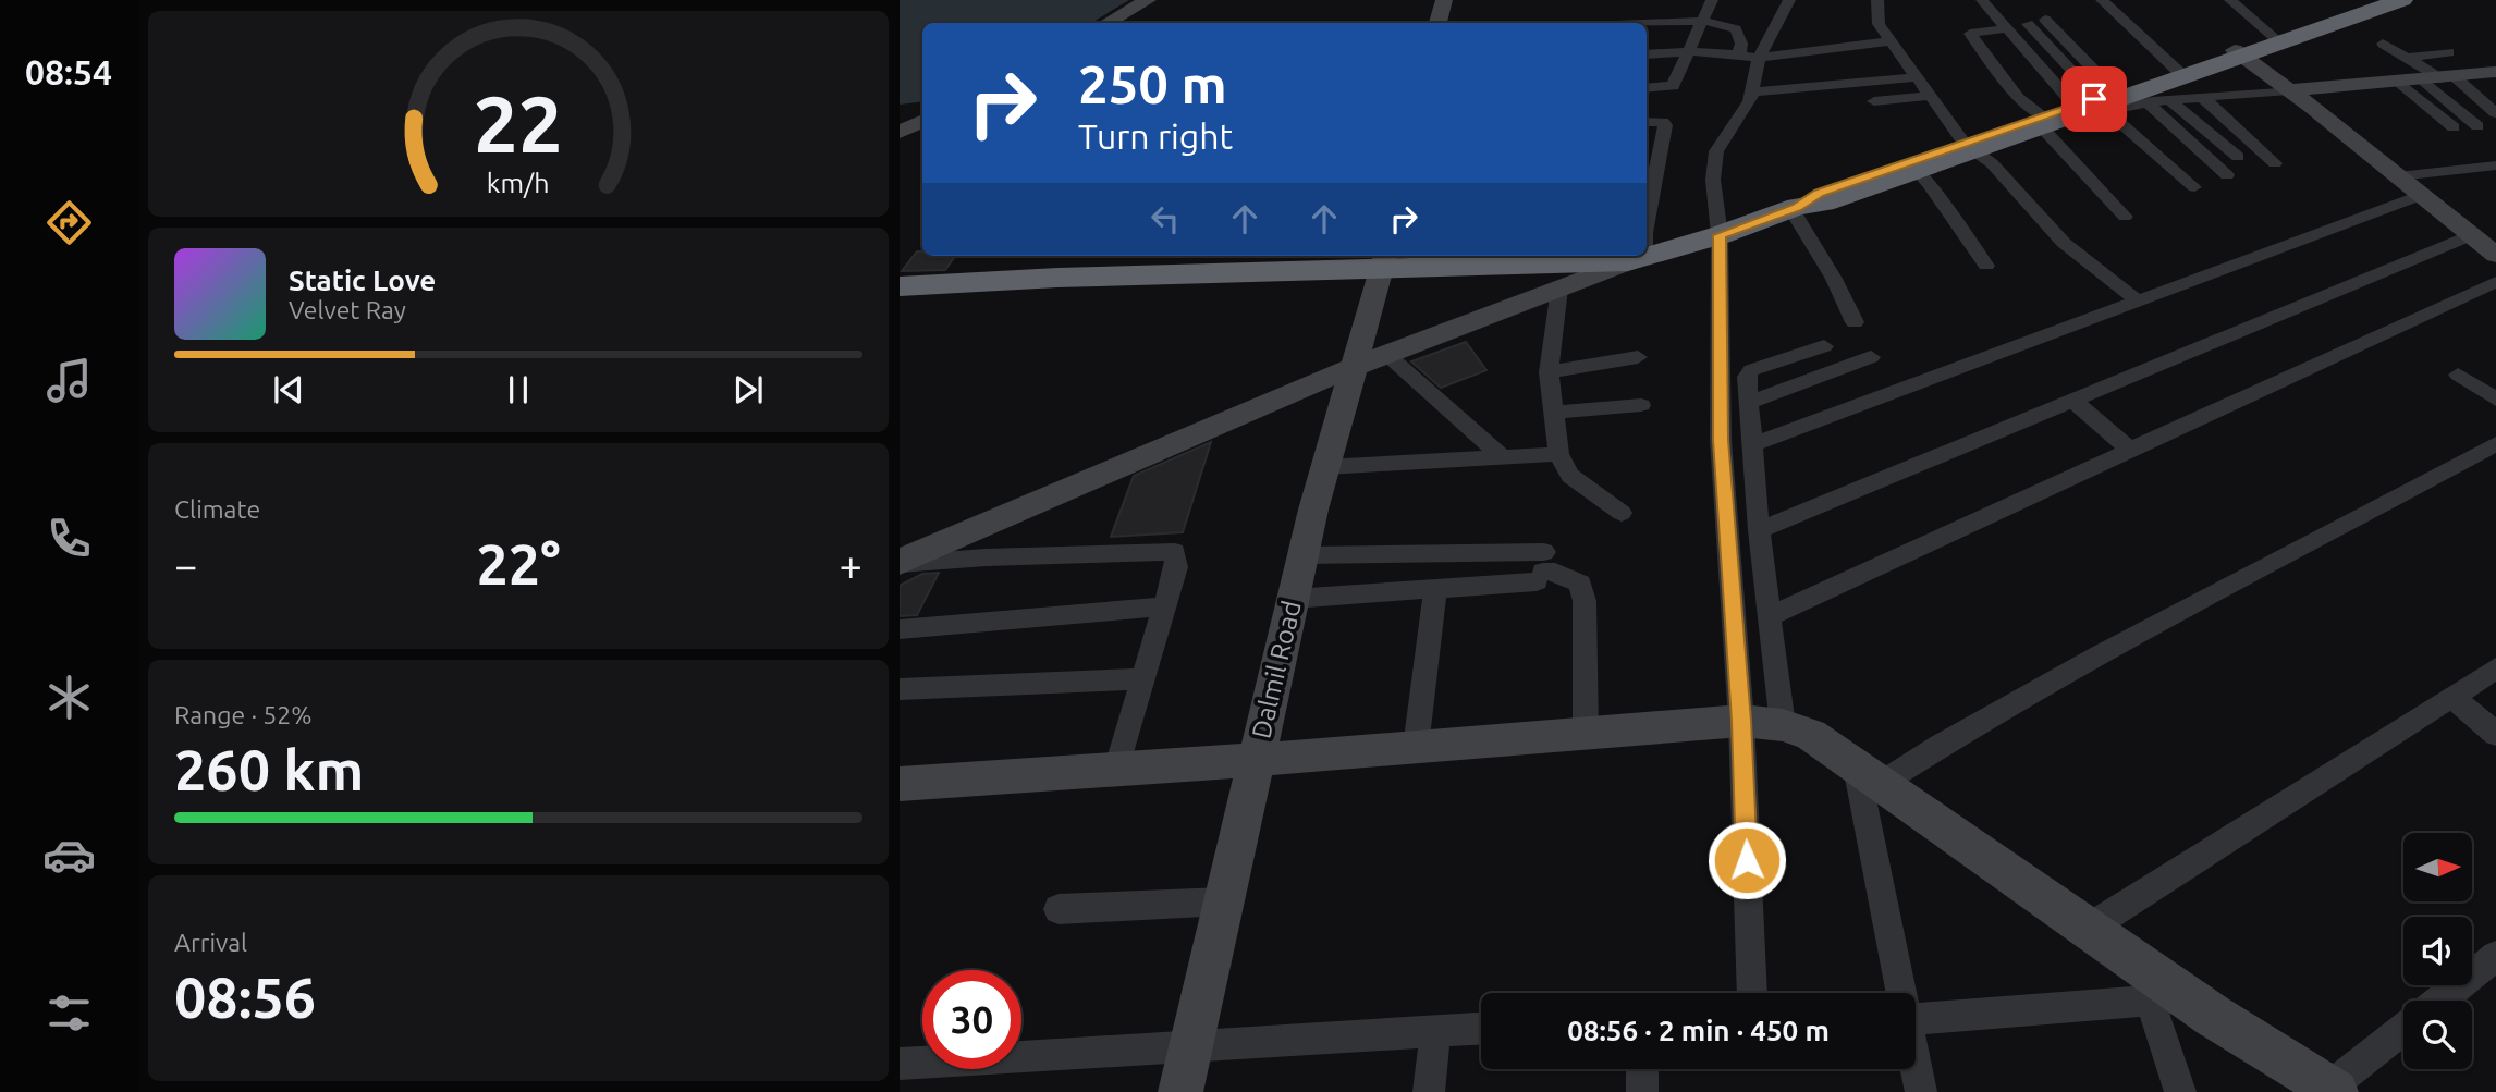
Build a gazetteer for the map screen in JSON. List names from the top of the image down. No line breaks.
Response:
{"streets":{"street":["Dalmil Road"]},"north":"right","page":{"tabs":"08:54","turn":["250 m","Turn right"],"song":["Static Love","Velvet Ray"],"tile":["Climate",["Range · 52%","260 km"],["Arrival","08:56"]],"heat":["−","22°","+"],"limit":"30","trip":"08:56 · 2 min · 450 m","gauge":["22","km/h"]}}
